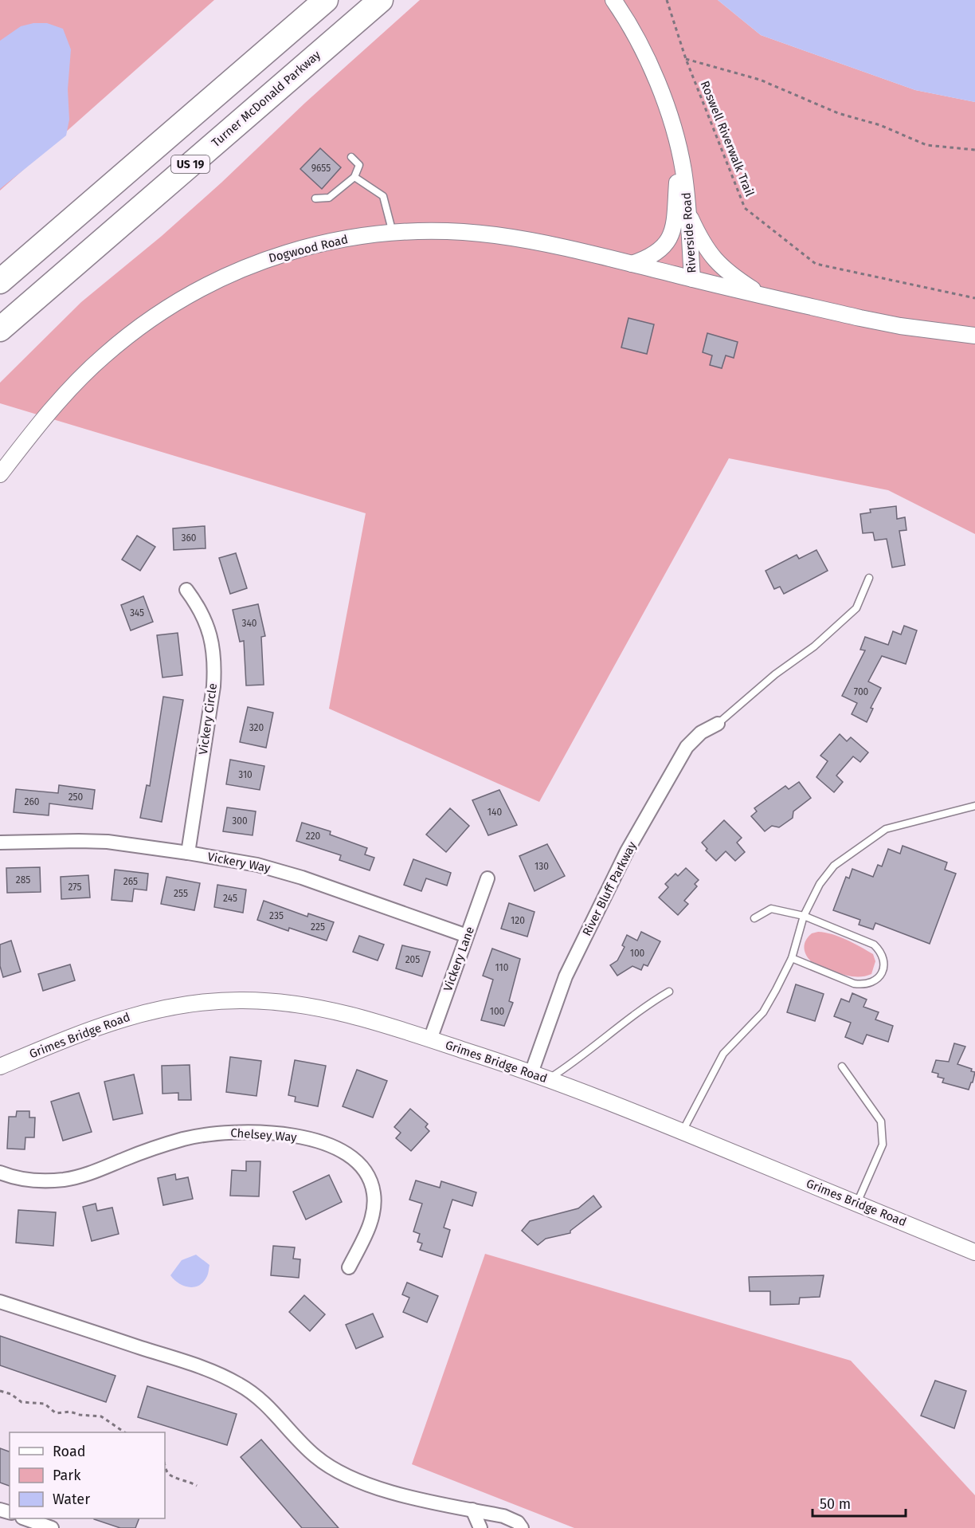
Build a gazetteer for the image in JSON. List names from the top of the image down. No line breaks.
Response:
{"streets":{"highway":["Turner McDonald Parkway","US 19"],"street":["Riverside Road","Dogwood Road","Vickery Circle","Vickery Way","River Bluff Parkway","Vickery Lane","Grimes Bridge Road","Chelsey Way"],"path":["Roswell Riverwalk Trail"]},"crossings":[["Riverside Road","Dogwood Road"],["Vickery Circle","Vickery Way"],["Vickery Way","Vickery Lane"],["River Bluff Parkway","Grimes Bridge Road"],["Vickery Lane","Grimes Bridge Road"]],"house_numbers":["9655","360","345","340","700","320","310","250","260","140","300","220","130","285","265","275","255","245","235","120","225","100","205","110","100"],"legend":["Road","Park","Water"],"scale_bar":"50 m"}
